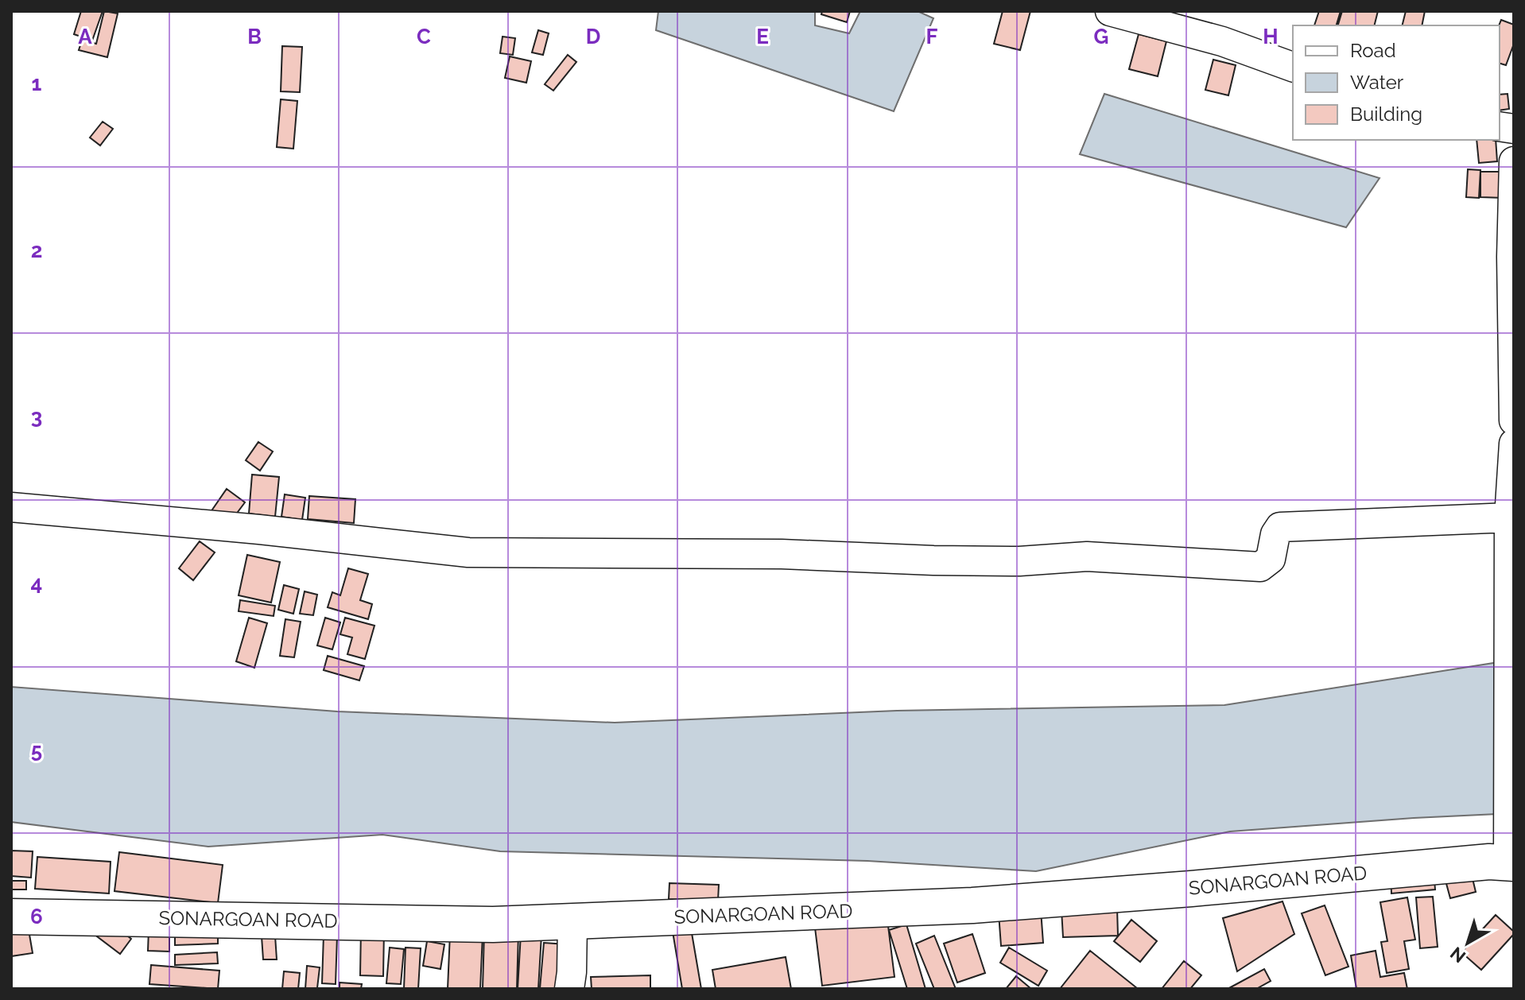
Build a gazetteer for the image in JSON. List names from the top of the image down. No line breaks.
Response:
{"streets":{"main road":["SONARGOAN ROAD"]},"legend":["Road","Water","Building"],"north":"bottom left","grid":{"columns":["A","B","C","D","E","F","G","H"],"rows":["1","2","3","4","5","6"]}}
